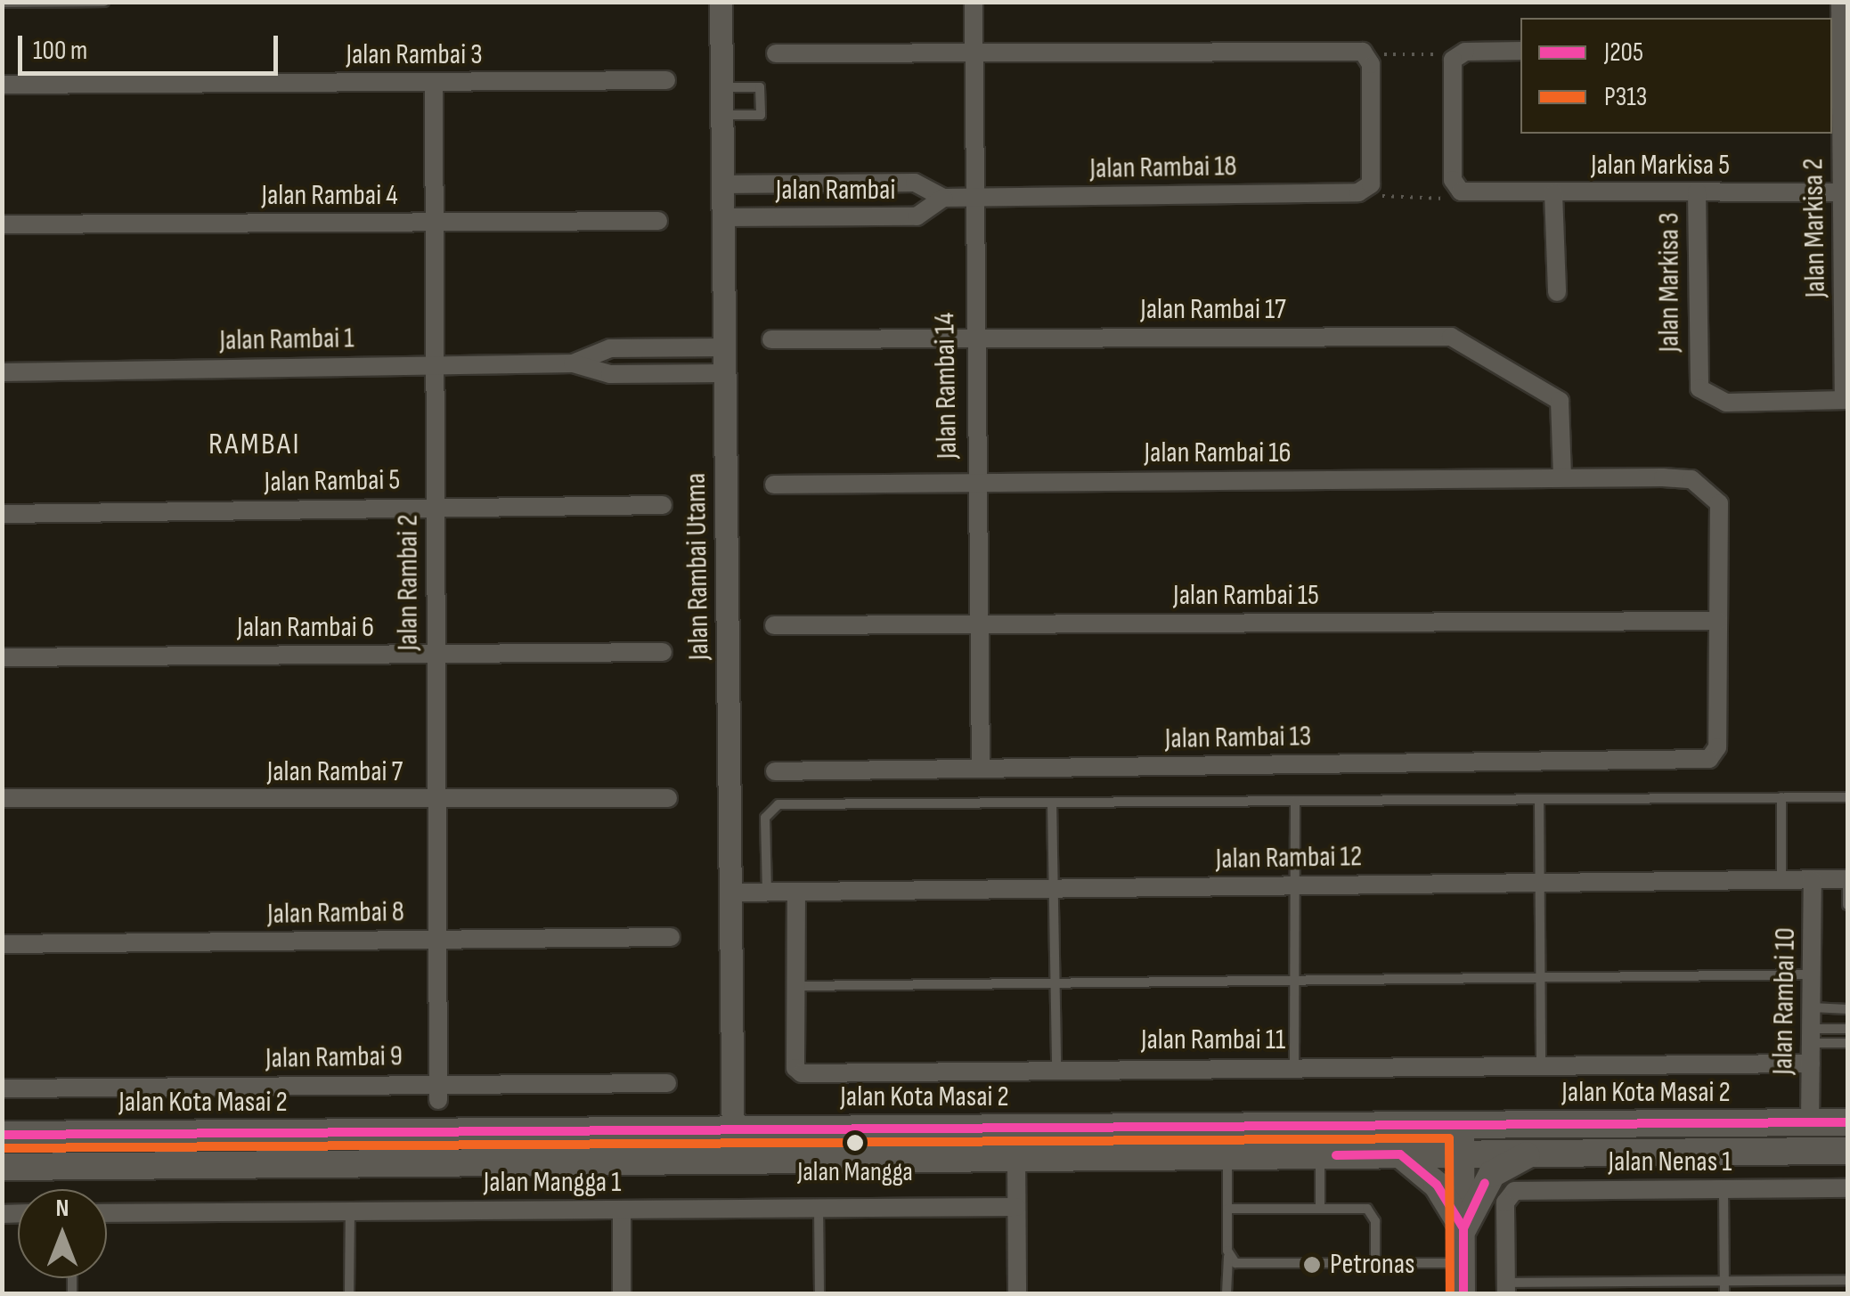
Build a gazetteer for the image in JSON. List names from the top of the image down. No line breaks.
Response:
{"streets":{"main road":["Jalan Kota Masai 2"],"street":["Jalan Rambai 3","Jalan Markisa 5","Jalan Rambai 18","Jalan Rambai","Jalan Rambai 4","Jalan Markisa 2","Jalan Markisa 3","Jalan Rambai 17","Jalan Rambai 1","Jalan Rambai 14","Jalan Rambai 16","Jalan Rambai 5","Jalan Rambai Utama","Jalan Rambai 2","Jalan Rambai 15","Jalan Rambai 6","Jalan Rambai 13","Jalan Rambai 7","Jalan Rambai 12","Jalan Rambai 8","Jalan Rambai 10","Jalan Rambai 11","Jalan Rambai 9","Jalan Nenas 1","Jalan Mangga 1"]},"crossings":[["Jalan Rambai 3","Jalan Rambai 2"],["Jalan Markisa 5","Jalan Markisa 2"],["Jalan Markisa 5","Jalan Markisa 3"],["Jalan Rambai 18","Jalan Rambai"],["Jalan Rambai 18","Jalan Rambai 14"],["Jalan Rambai","Jalan Rambai 14"],["Jalan Rambai","Jalan Rambai Utama"],["Jalan Rambai 4","Jalan Rambai 2"],["Jalan Markisa 2","Jalan Markisa 3"],["Jalan Rambai 17","Jalan Rambai 14"],["Jalan Rambai 17","Jalan Rambai 16"],["Jalan Rambai 1","Jalan Rambai Utama"],["Jalan Rambai 1","Jalan Rambai 2"],["Jalan Rambai 14","Jalan Rambai 16"],["Jalan Rambai 14","Jalan Rambai 15"],["Jalan Rambai 14","Jalan Rambai 13"],["Jalan Rambai 16","Jalan Rambai 15"],["Jalan Rambai 16","Jalan Rambai 13"],["Jalan Rambai 5","Jalan Rambai 2"],["Jalan Rambai Utama","Jalan Rambai 12"],["Jalan Rambai Utama","Jalan Kota Masai 2"],["Jalan Rambai 2","Jalan Rambai 6"],["Jalan Rambai 2","Jalan Rambai 7"],["Jalan Rambai 2","Jalan Rambai 8"],["Jalan Rambai 2","Jalan Rambai 9"],["Jalan Rambai 15","Jalan Rambai 13"],["Jalan Rambai 12","Jalan Rambai 10"],["Jalan Rambai 12","Jalan Rambai 11"],["Jalan Rambai 10","Jalan Rambai 11"],["Jalan Rambai 10","Jalan Kota Masai 2"]],"districts":["RAMBAI"],"places":["Jalan Mangga","Petronas"],"lines":["transit line J205","transit line P313"],"legend":["J205","P313"],"scale_bar":"100 m","north":"top"}
